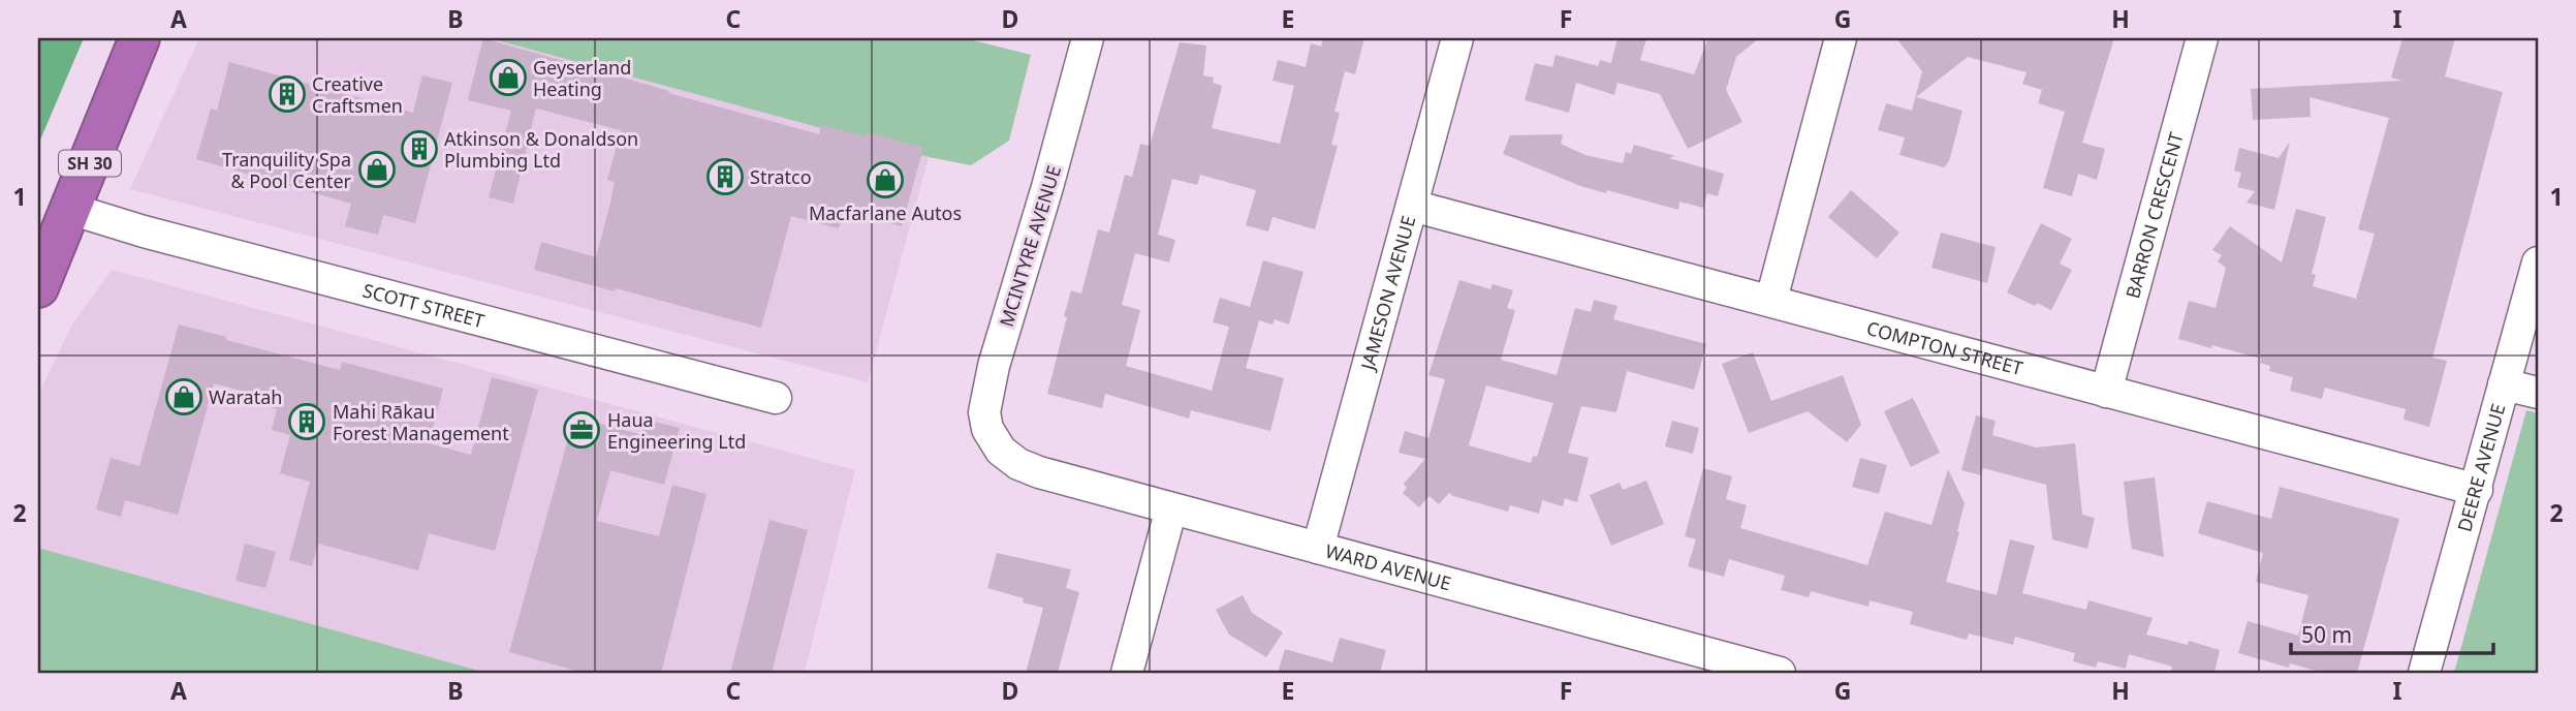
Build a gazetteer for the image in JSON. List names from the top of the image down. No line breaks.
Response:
{"streets":{"highway":["SH 30"],"street":["BARRON CRESCENT","MCINTYRE AVENUE","JAMESON AVENUE","SCOTT STREET","COMPTON STREET","DEERE AVENUE","WARD AVENUE"]},"crossings":[["SH 30","SCOTT STREET"],["BARRON CRESCENT","COMPTON STREET"],["MCINTYRE AVENUE","WARD AVENUE"],["JAMESON AVENUE","COMPTON STREET"],["JAMESON AVENUE","WARD AVENUE"],["COMPTON STREET","DEERE AVENUE"]],"places":{"shop":["Geyserland Heating","Tranquility Spa & Pool Center","Macfarlane Autos","Waratah"],"building":["Creative Craftsmen","Atkinson & Donaldson Plumbing Ltd","Stratco","Mahi Rākau Forest Management"],"office":["Haua Engineering Ltd"]},"scale_bar":"50 m","grid":{"columns":["A","B","C","D","E","F","G","H","I"],"rows":["1","2"]}}
